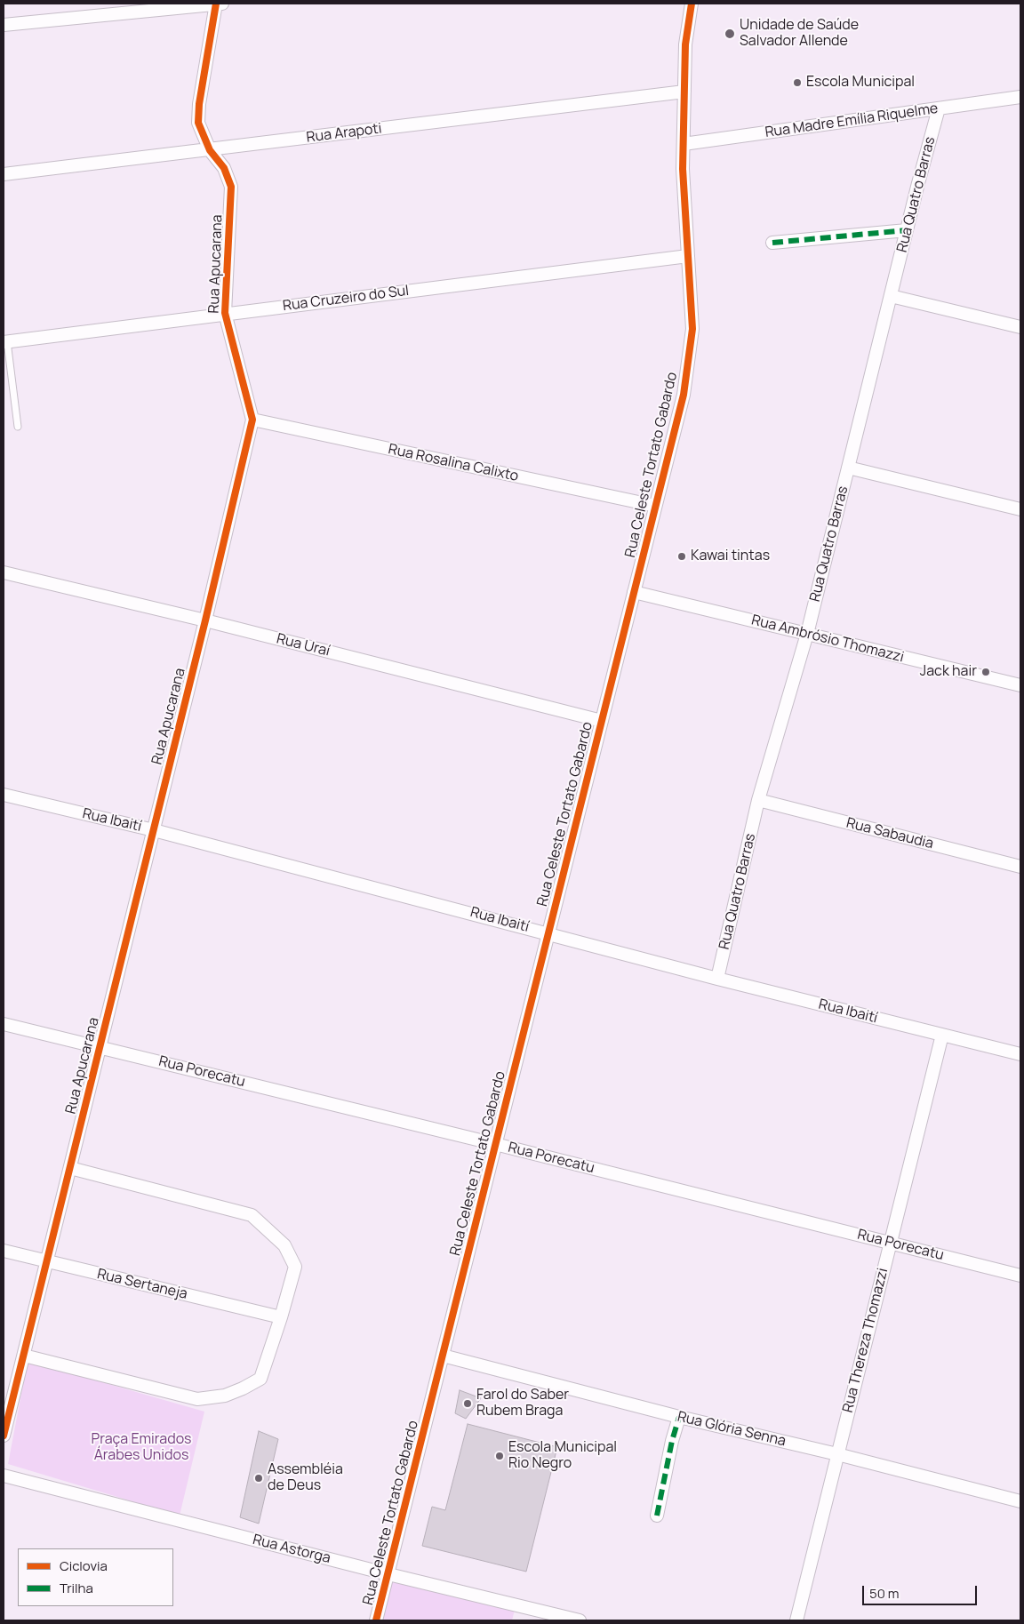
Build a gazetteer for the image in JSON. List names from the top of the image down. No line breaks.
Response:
{"streets":{"street":["Rua Madre Emília Riquelme","Rua Arapoti","Rua Quatro Barras","Rua Apucarana","Rua Cruzeiro do Sul","Rua Rosalina Calixto","Rua Celeste Tortato Gabardo","Rua Ambrósio Thomazzi","Rua Uraí","Rua Ibaití","Rua Sabaudia","Rua Porecatu","Rua Sertaneja","Rua Thereza Thomazzi","Rua Glória Senna","Rua Astorga"]},"crossings":[["Rua Madre Emília Riquelme","Rua Quatro Barras"],["Rua Madre Emília Riquelme","Rua Celeste Tortato Gabardo"],["Rua Arapoti","Rua Apucarana"],["Rua Arapoti","Rua Celeste Tortato Gabardo"],["Rua Quatro Barras","Rua Ambrósio Thomazzi"],["Rua Quatro Barras","Rua Ibaití"],["Rua Quatro Barras","Rua Sabaudia"],["Rua Apucarana","Rua Cruzeiro do Sul"],["Rua Apucarana","Rua Rosalina Calixto"],["Rua Apucarana","Rua Uraí"],["Rua Apucarana","Rua Ibaití"],["Rua Apucarana","Rua Porecatu"],["Rua Apucarana","Rua Sertaneja"],["Rua Cruzeiro do Sul","Rua Celeste Tortato Gabardo"],["Rua Rosalina Calixto","Rua Celeste Tortato Gabardo"],["Rua Celeste Tortato Gabardo","Rua Ambrósio Thomazzi"],["Rua Celeste Tortato Gabardo","Rua Uraí"],["Rua Celeste Tortato Gabardo","Rua Ibaití"],["Rua Celeste Tortato Gabardo","Rua Porecatu"],["Rua Celeste Tortato Gabardo","Rua Glória Senna"],["Rua Celeste Tortato Gabardo","Rua Astorga"],["Rua Ibaití","Rua Thereza Thomazzi"],["Rua Porecatu","Rua Thereza Thomazzi"],["Rua Thereza Thomazzi","Rua Glória Senna"]],"parks":["Praça Emirados Árabes Unidos"],"places":["Unidade de Saúde Salvador Allende","Escola Municipal","Kawai tintas","Jack hair","Farol do Saber Rubem Braga","Escola Municipal Rio Negro","Assembléia de Deus"],"legend":["Ciclovia","Trilha"],"scale_bar":"50 m"}
